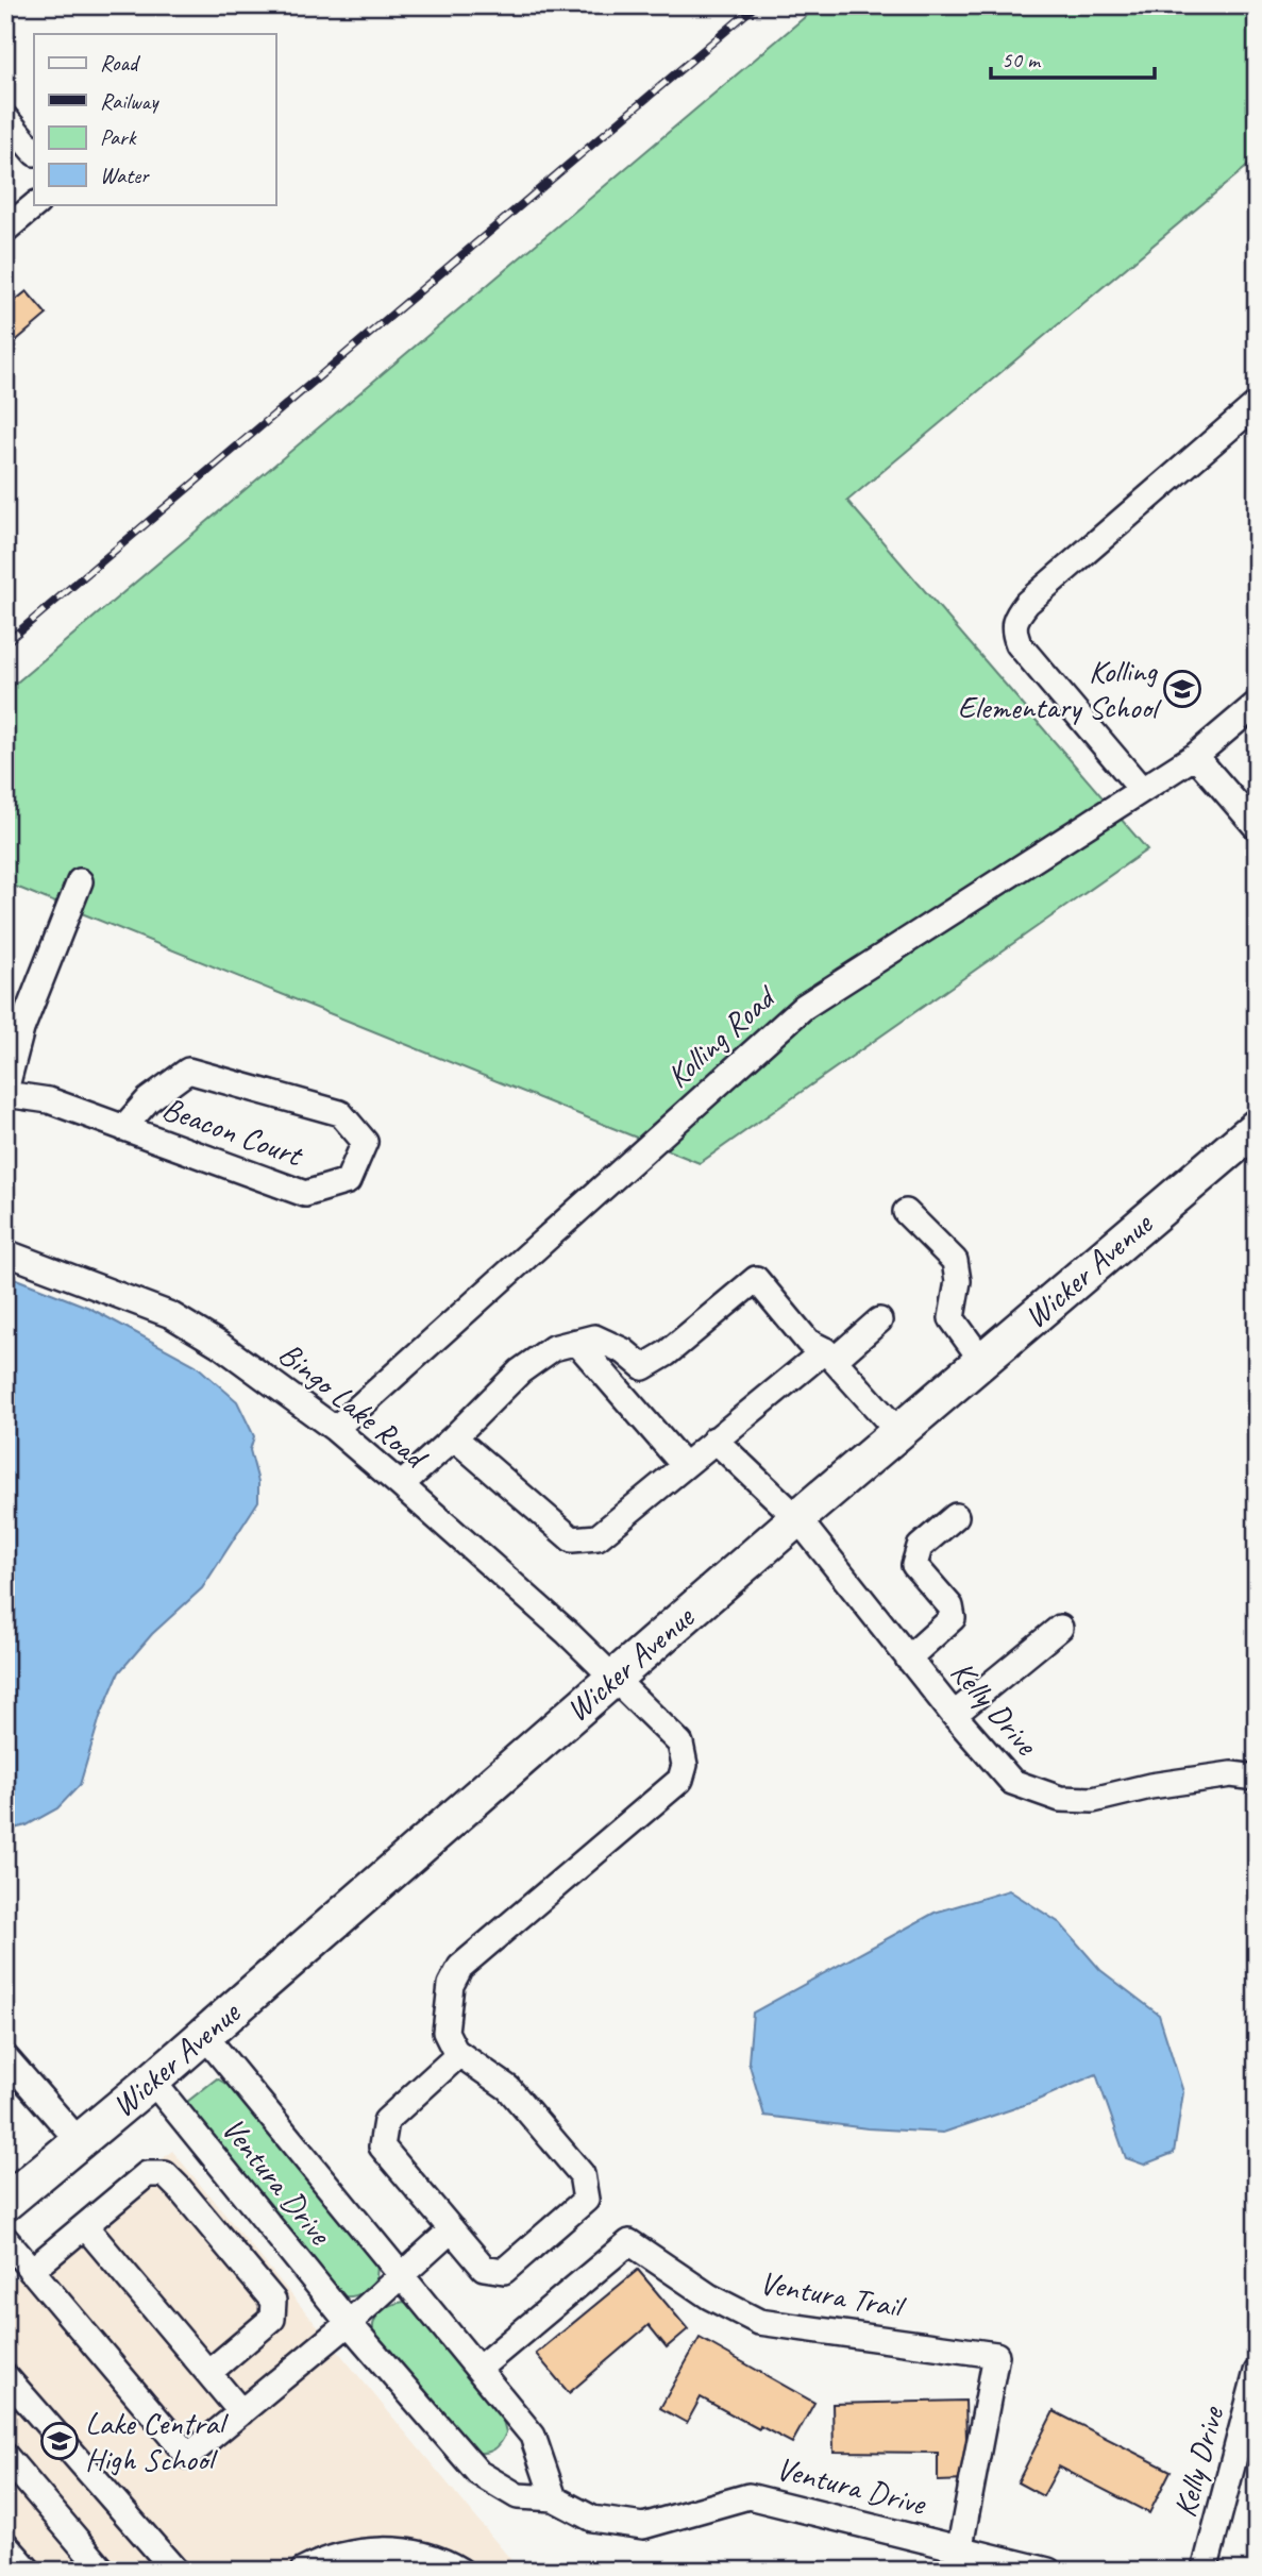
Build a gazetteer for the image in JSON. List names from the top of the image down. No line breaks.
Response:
{"streets":{"highway":["Wicker Avenue"],"street":["Kolling Road","Beacon Court","Bingo Lake Road","Kelly Drive","Ventura Drive","Ventura Trail"]},"crossings":[["Kolling Road","Bingo Lake Road"],["Wicker Avenue","Bingo Lake Road"],["Wicker Avenue","Kelly Drive"],["Wicker Avenue","Ventura Drive"],["Ventura Drive","Ventura Trail"]],"places":{"school or university":["Kolling Elementary School","Lake Central High School"]},"legend":["Road","Railway","Park","Water"],"scale_bar":"50 m"}
